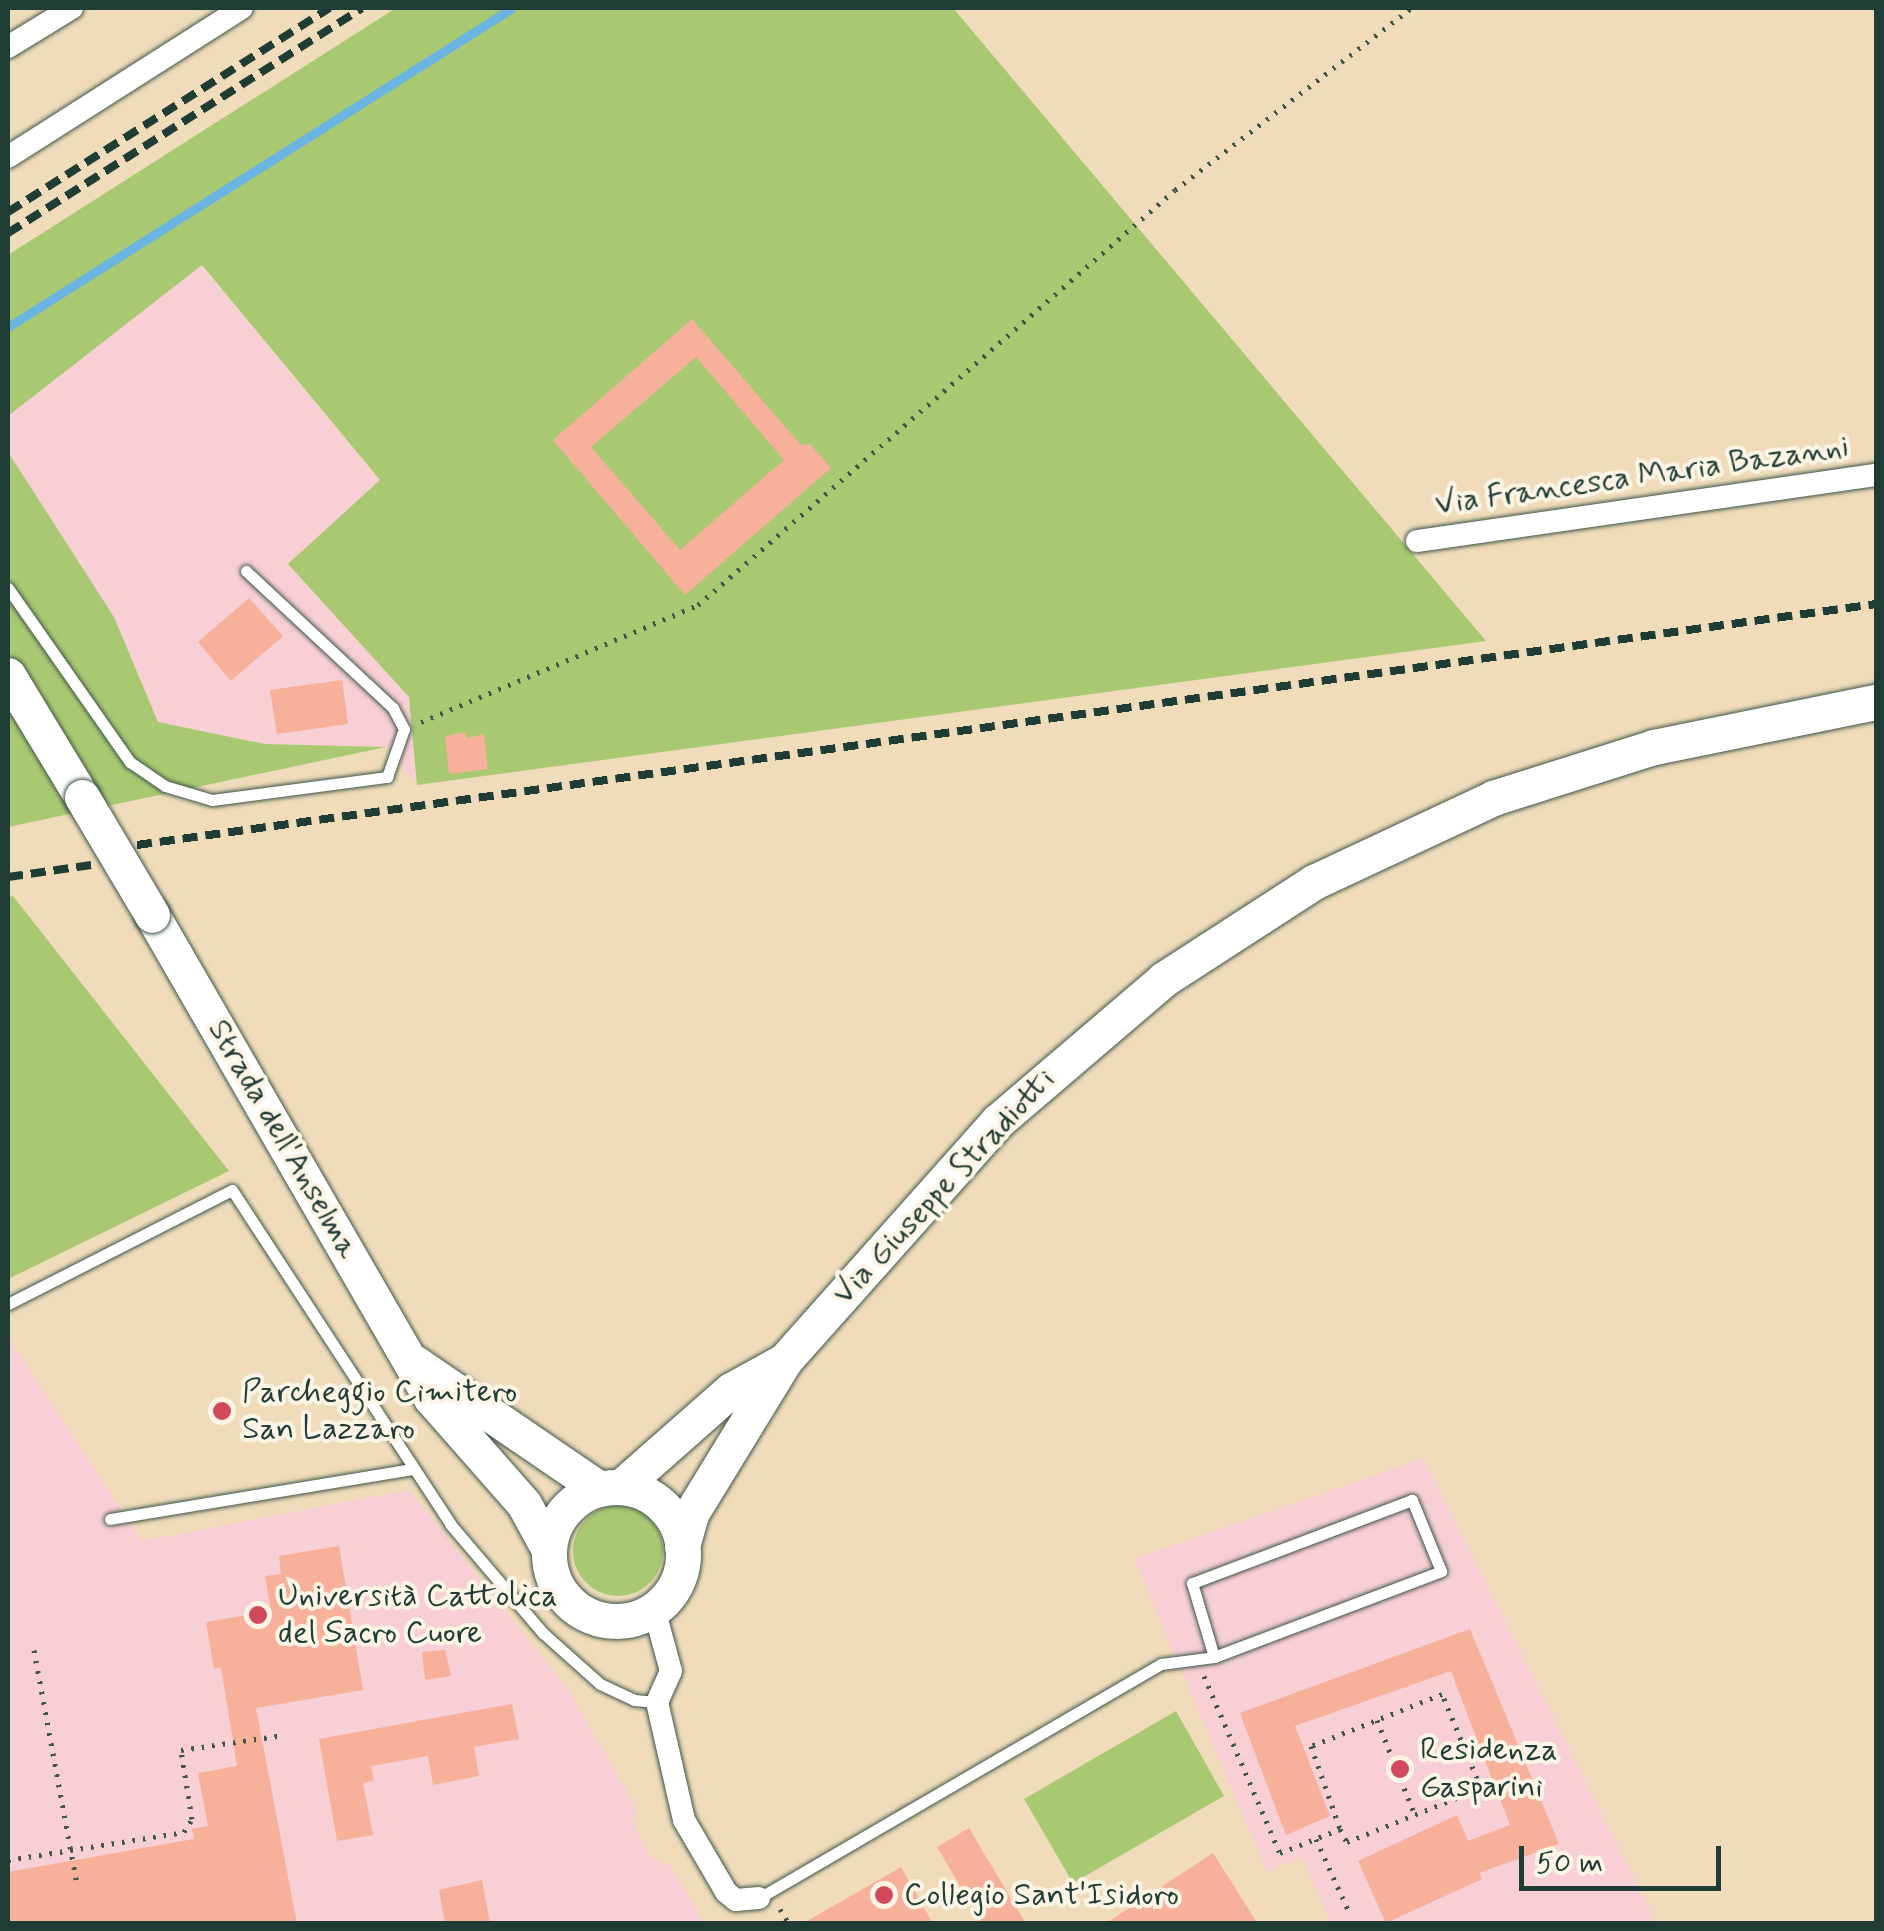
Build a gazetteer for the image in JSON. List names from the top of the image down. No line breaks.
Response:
{"streets":{"main road":["Strada dell'Anselma","Via Giuseppe Stradiotti"],"street":["Via Francesca Maria Bazanni"]},"crossings":[["Strada dell'Anselma","Via Giuseppe Stradiotti"]],"places":["Parcheggio Cimitero San Lazzaro","Università Cattolica del Sacro Cuore","Residenza Gasparini","Collegio Sant'Isidoro"],"scale_bar":"50 m"}
